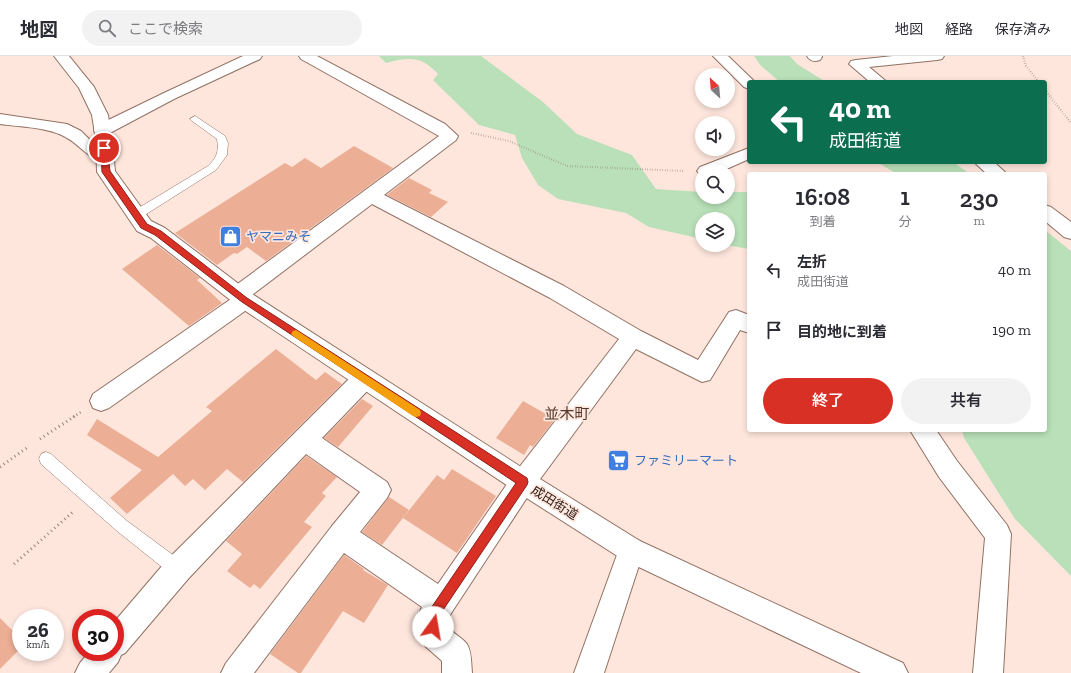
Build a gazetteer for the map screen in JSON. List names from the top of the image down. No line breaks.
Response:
{"streets":{"main road":["成田街道"]},"districts":["並木町"],"places":{"shop":["ヤマニみそ"],"supermarket":["ファミリーマート"]},"north":"top left","page":{"header":"地図","search":"ここで検索","nav":["地図","経路","保存済み"],"turn":["40 m","成田街道"],"eta":["16:08","到着","1","分","230","m"],"list":[{"name":"左折","note":"成田街道","value":"40 m"},{"name":"目的地に到着","value":"190 m"}],"buttons":["終了","共有"],"speed":"26 km/h","limit":"30"}}
